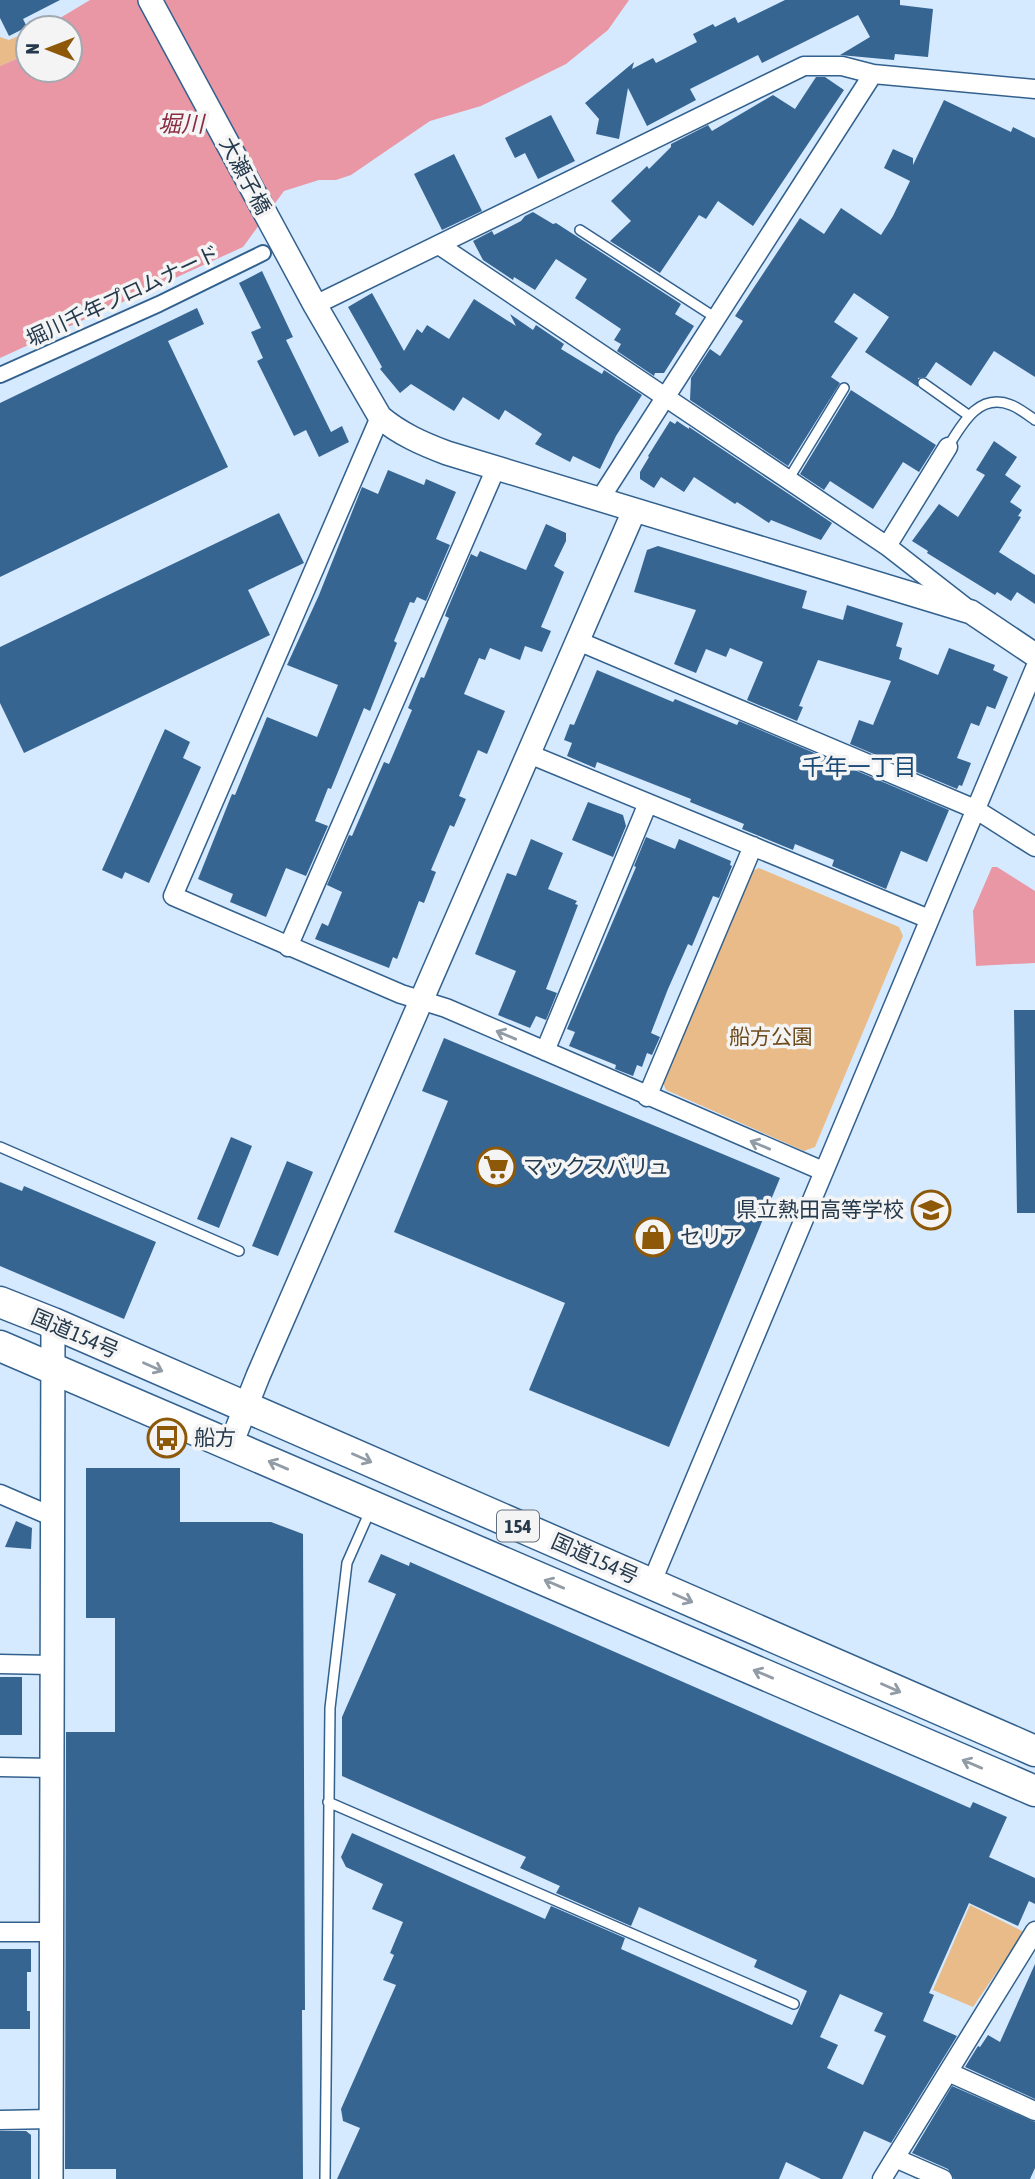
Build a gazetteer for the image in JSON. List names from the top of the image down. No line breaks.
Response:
{"streets":{"highway":["国道154号","154"],"street":["大瀬子橋","堀川千年プロムナード"]},"crossings":[["大瀬子橋","堀川千年プロムナード"]],"districts":["千年一丁目"],"water":["堀川"],"parks":["船方公園"],"places":{"supermarket":["マックスバリュ"],"school or university":["県立熱田高等学校"],"shop":["セリア"],"bus stop":["船方"]},"north":"left"}
